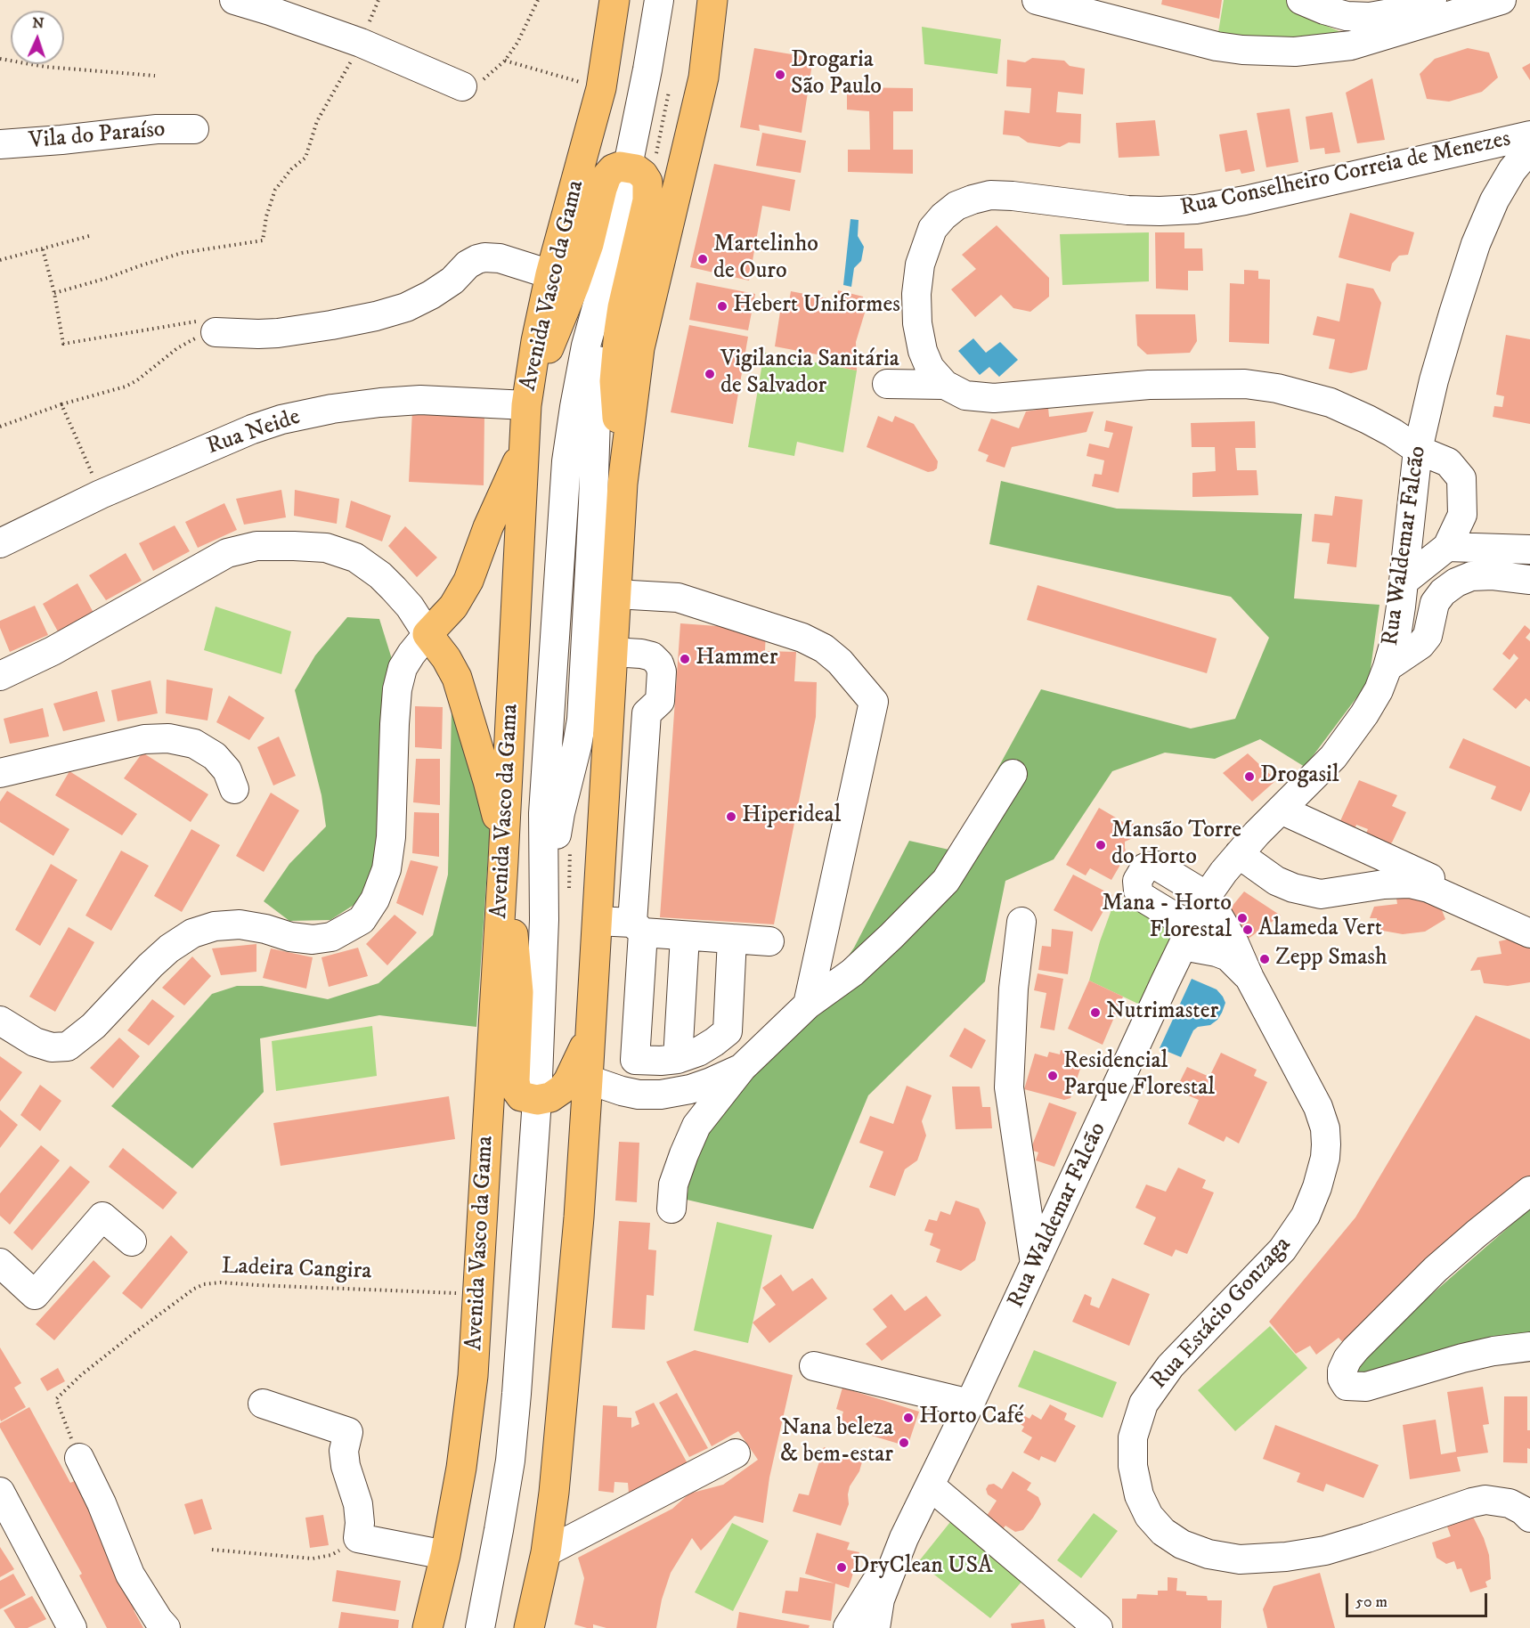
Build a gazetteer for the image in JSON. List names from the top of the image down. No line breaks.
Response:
{"streets":{"main road":["Avenida Vasco da Gama"],"street":["Vila do Paraíso","Rua Conselheiro Correia de Menezes","Rua Neide","Rua Waldemar Falcão","Rua Estácio Gonzaga"],"path":["Ladeira Cangira"]},"crossings":[["Rua Conselheiro Correia de Menezes","Rua Waldemar Falcão"],["Avenida Vasco da Gama","Rua Neide"],["Avenida Vasco da Gama","Ladeira Cangira"],["Rua Waldemar Falcão","Rua Estácio Gonzaga"]],"places":["Drogaria São Paulo","Martelinho de Ouro","Hebert Uniformes","Vigilancia Sanitária de Salvador","Hammer","Drogasil","Hiperideal","Mansão Torre do Horto","Mana - Horto Florestal","Alameda Vert","Zepp Smash","Nutrimaster","Residencial Parque Florestal","Horto Café","Nana beleza & bem-estar","DryClean USA"],"scale_bar":"50 m","north":"top"}
